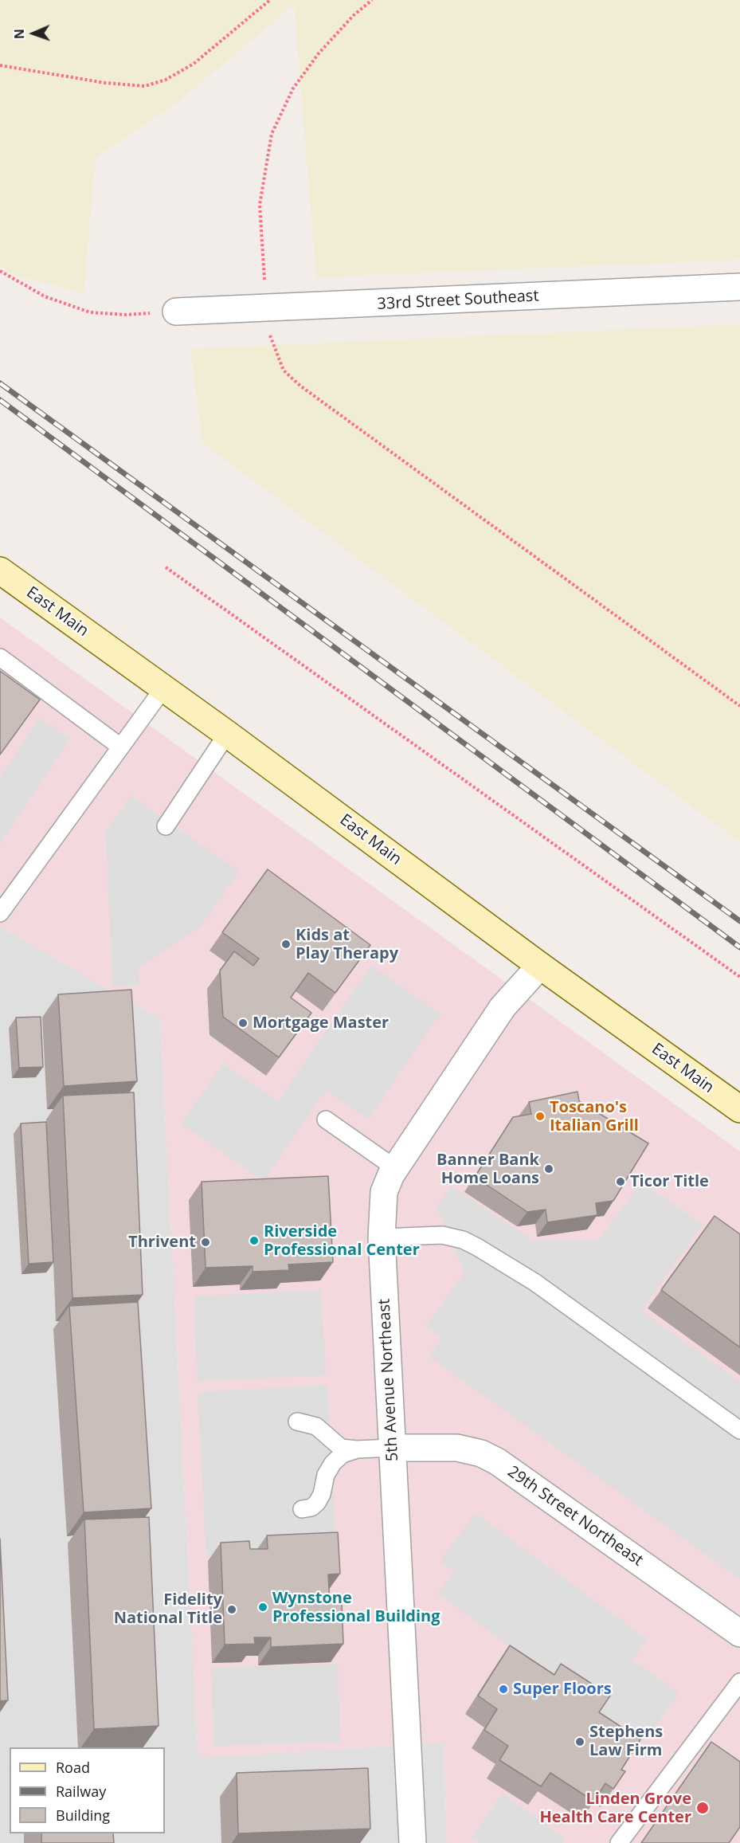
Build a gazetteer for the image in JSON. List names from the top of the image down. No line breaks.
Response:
{"streets":{"main road":["East Main"],"street":["33rd Street Southeast","5th Avenue Northeast","29th Street Northeast"]},"crossings":[["East Main","5th Avenue Northeast"],["5th Avenue Northeast","29th Street Northeast"]],"places":["Kids at Play Therapy","Mortgage Master","Toscano's Italian Grill","Banner Bank Home Loans","Ticor Title","Riverside Professional Center","Thrivent","Wynstone Professional Building","Fidelity National Title","Super Floors","Stephens Law Firm","Linden Grove Health Care Center"],"legend":["Road","Railway","Building"],"north":"left"}
